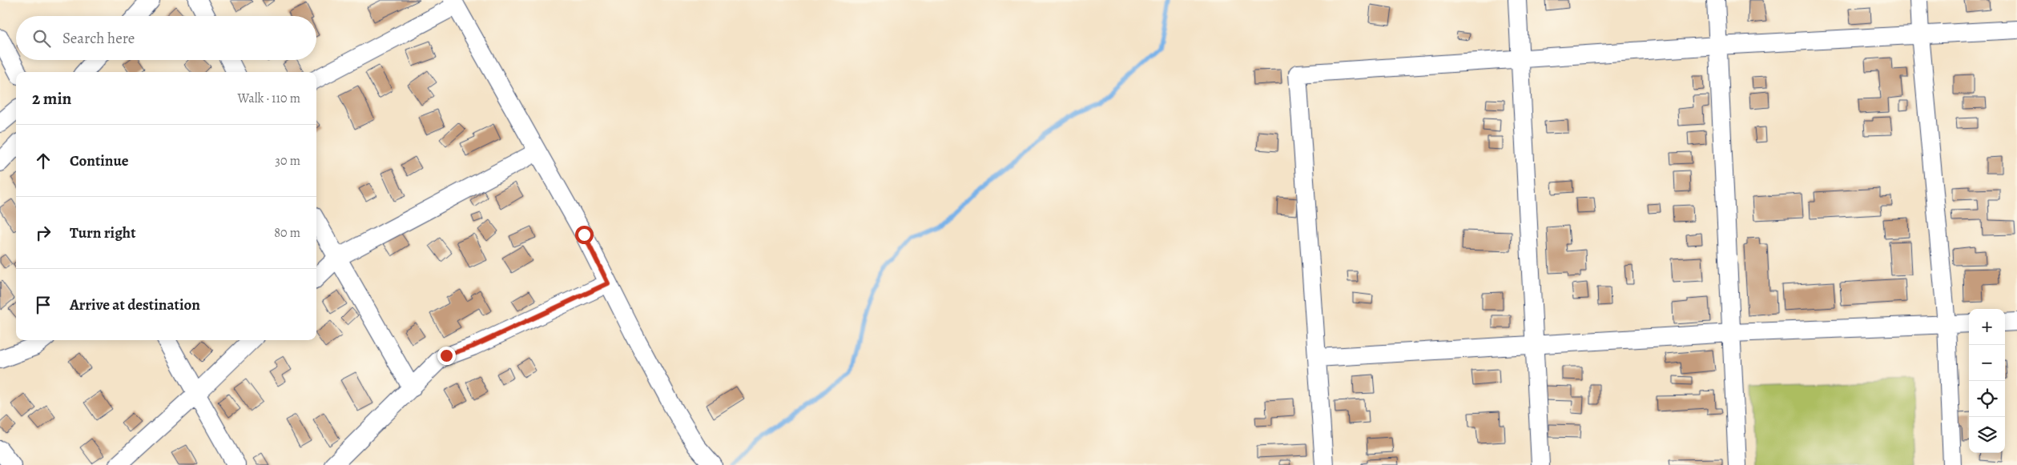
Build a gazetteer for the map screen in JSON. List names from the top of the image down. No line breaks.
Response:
{"page":{"search":"Search here","heading":["2 min","Walk · 110 m"],"list":[["Continue","30 m"],["Turn right","80 m"],"Arrive at destination"],"map_buttons":["+","−"]}}
